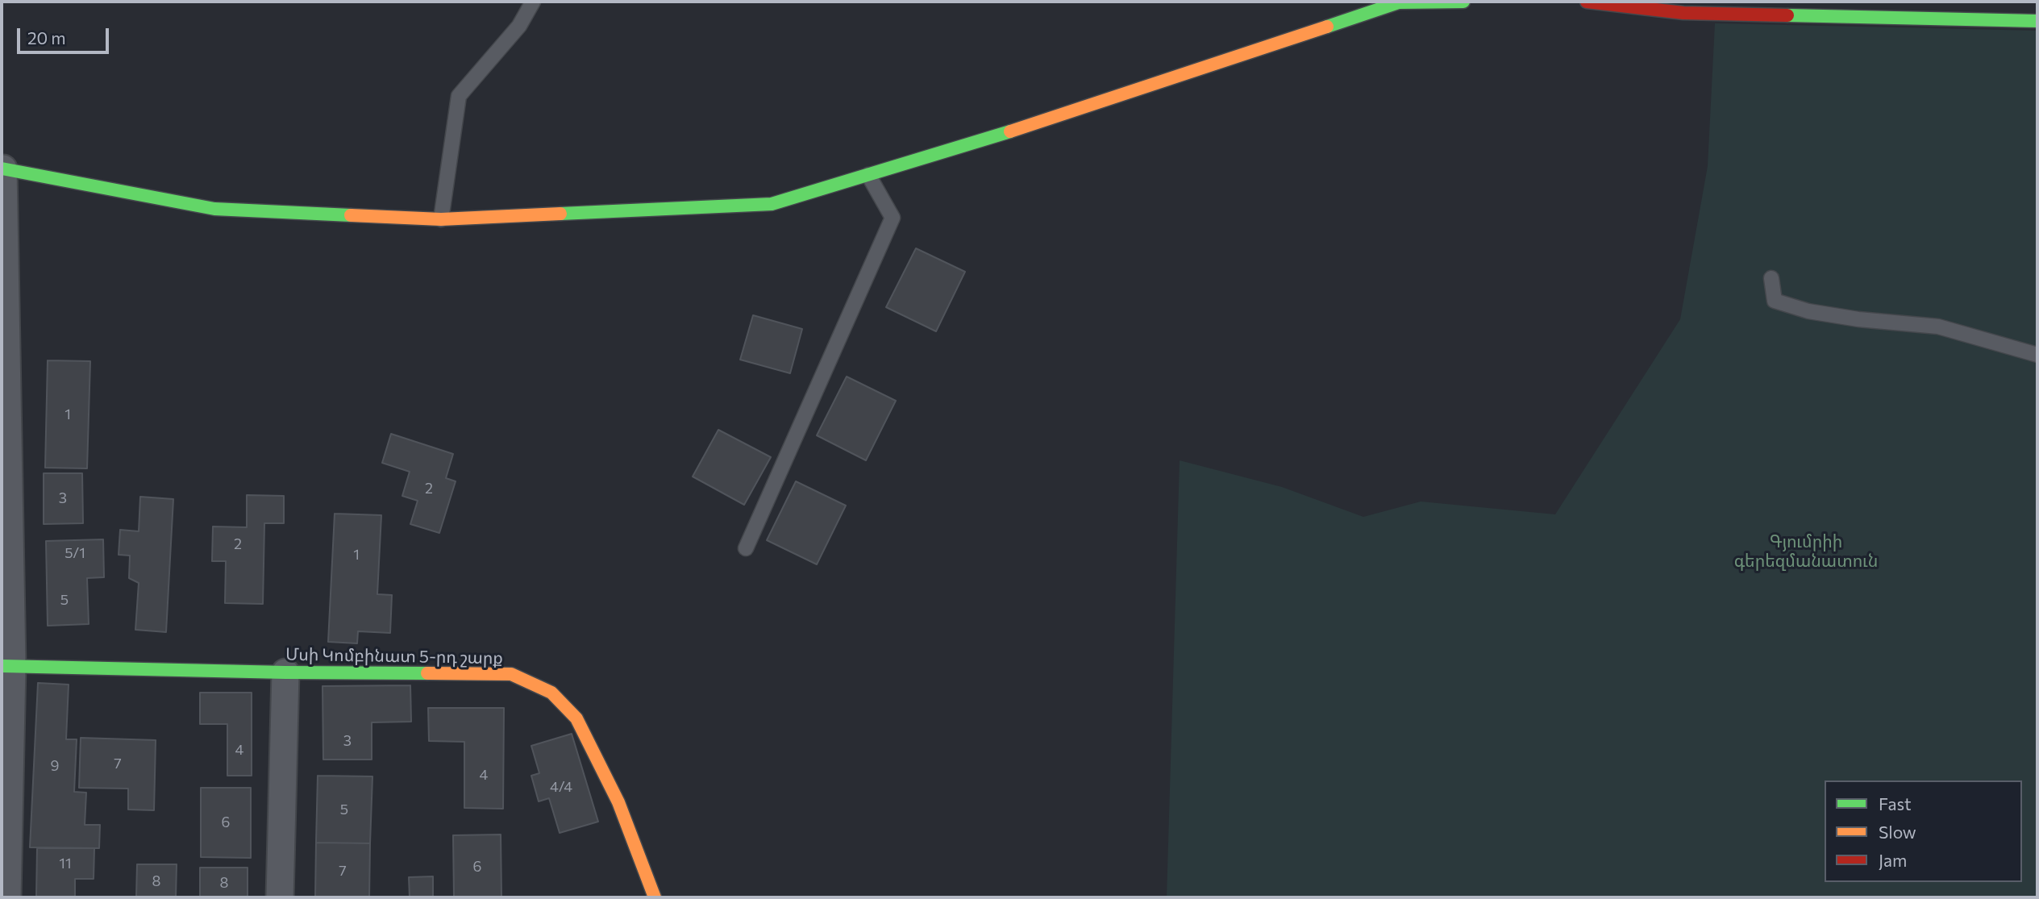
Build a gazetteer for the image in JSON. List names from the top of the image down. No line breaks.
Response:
{"streets":{"street":["Մսի Կոմբինատ 5-րդ շարք"]},"parks":["Գյումրիի գերեզմանատուն"],"house_numbers":["1","2","3","2","5/1","1","5","3","4","7","9","4","4/4","5","6","11","6","7","8","8"],"legend":["Fast","Slow","Jam"],"scale_bar":"20 m"}
